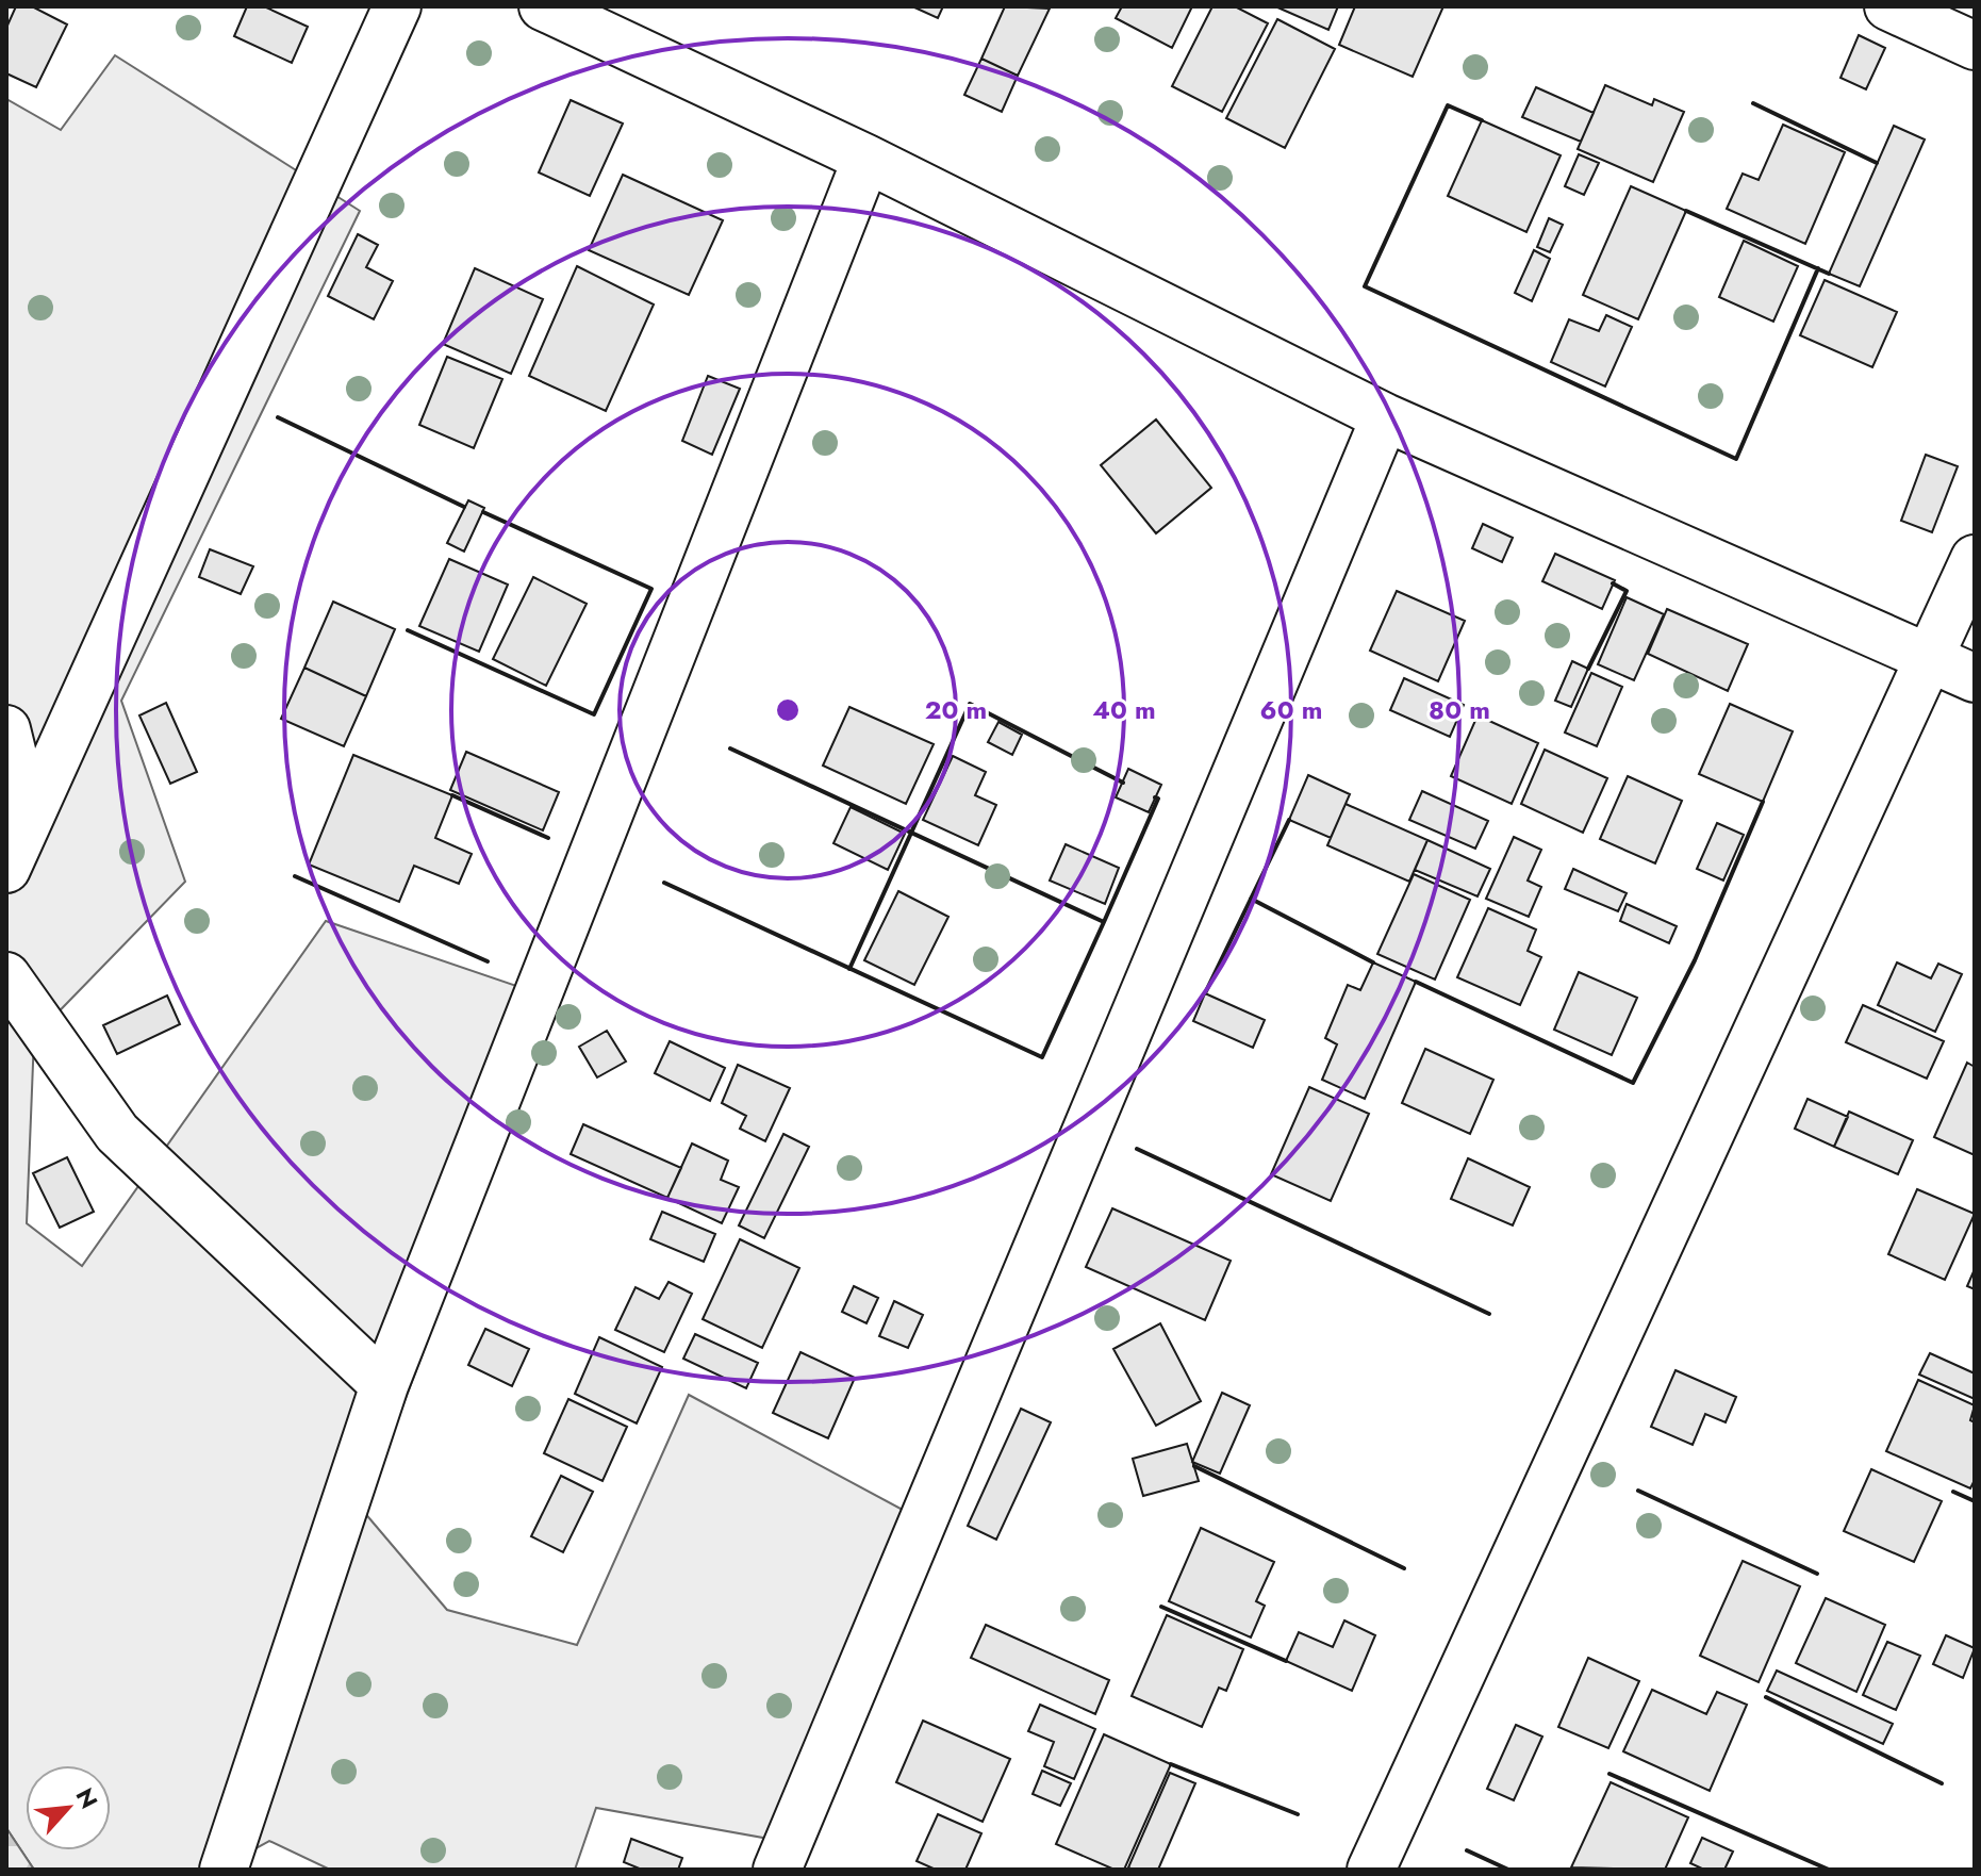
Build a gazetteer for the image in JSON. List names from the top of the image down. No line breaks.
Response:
{"north":"top right","rings":["20 m","40 m","60 m","80 m"]}
